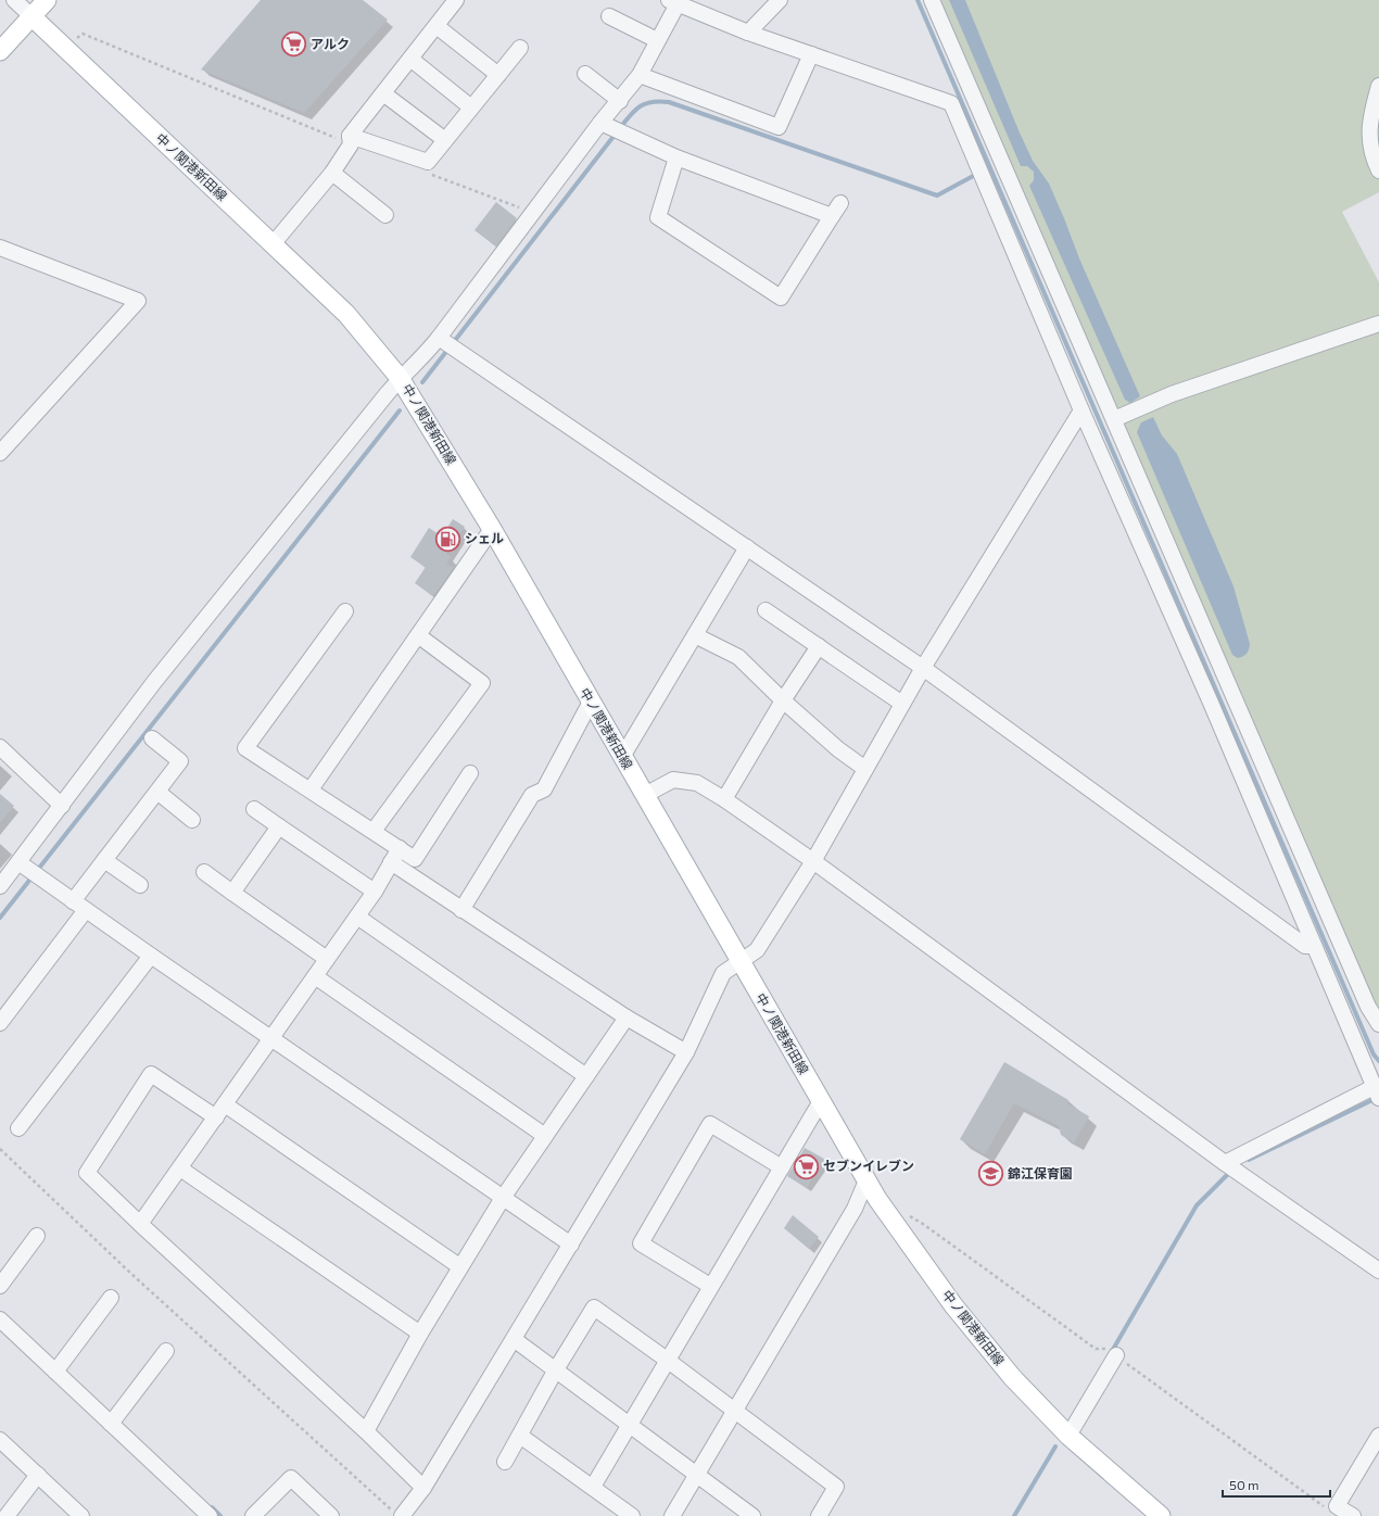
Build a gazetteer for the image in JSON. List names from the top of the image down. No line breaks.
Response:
{"streets":{"main road":["中ノ関港新田線"]},"places":{"supermarket":["アルク","セブンイレブン"],"fuel station":["シェル"],"school or university":["錦江保育園"]},"scale_bar":"50 m"}
